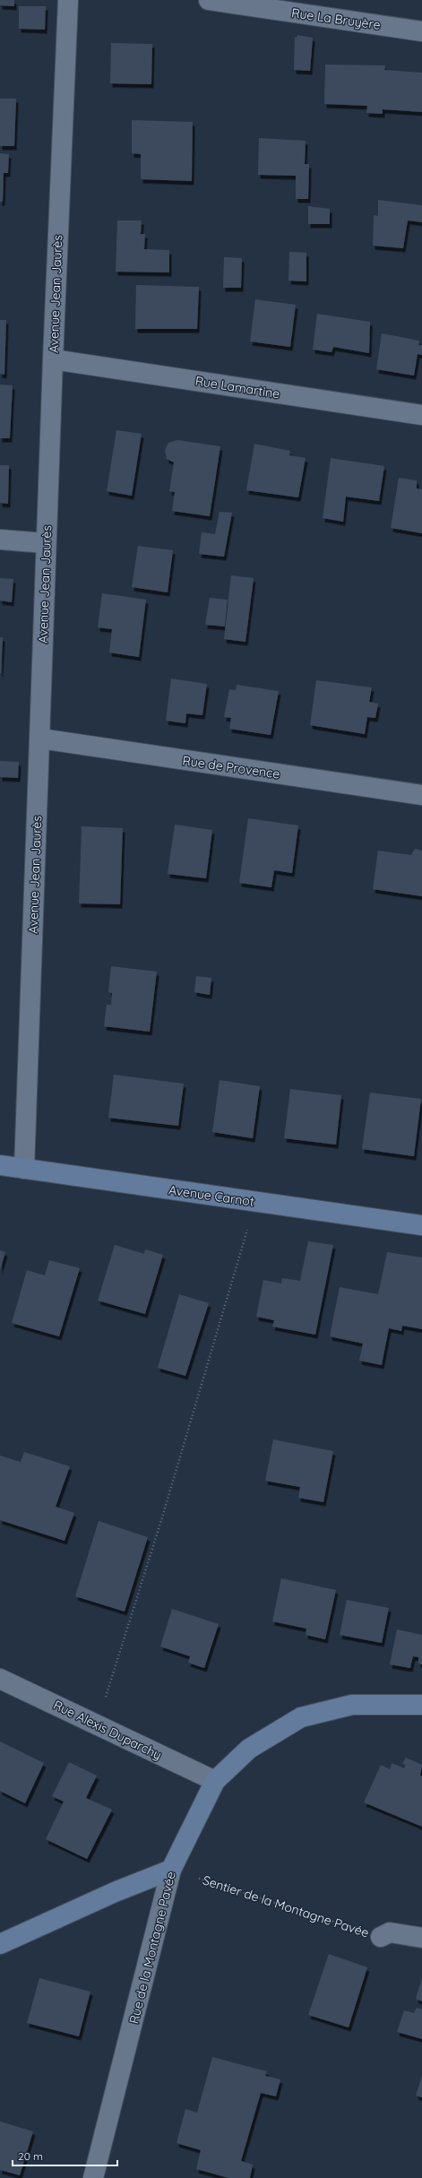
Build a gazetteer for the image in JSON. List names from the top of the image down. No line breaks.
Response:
{"streets":{"street":["Rue La Bruyère","Avenue Jean Jaurès","Rue Lamartine","Rue de Provence","Avenue Carnot","Rue Alexis Duparchy","Sentier de la Montagne Pavée","Rue de la Montagne Pavée"]},"crossings":[["Avenue Jean Jaurès","Rue Lamartine"],["Avenue Jean Jaurès","Rue de Provence"],["Avenue Jean Jaurès","Avenue Carnot"],["Rue Alexis Duparchy","Rue de la Montagne Pavée"],["Sentier de la Montagne Pavée","Rue de la Montagne Pavée"]],"scale_bar":"20 m"}
